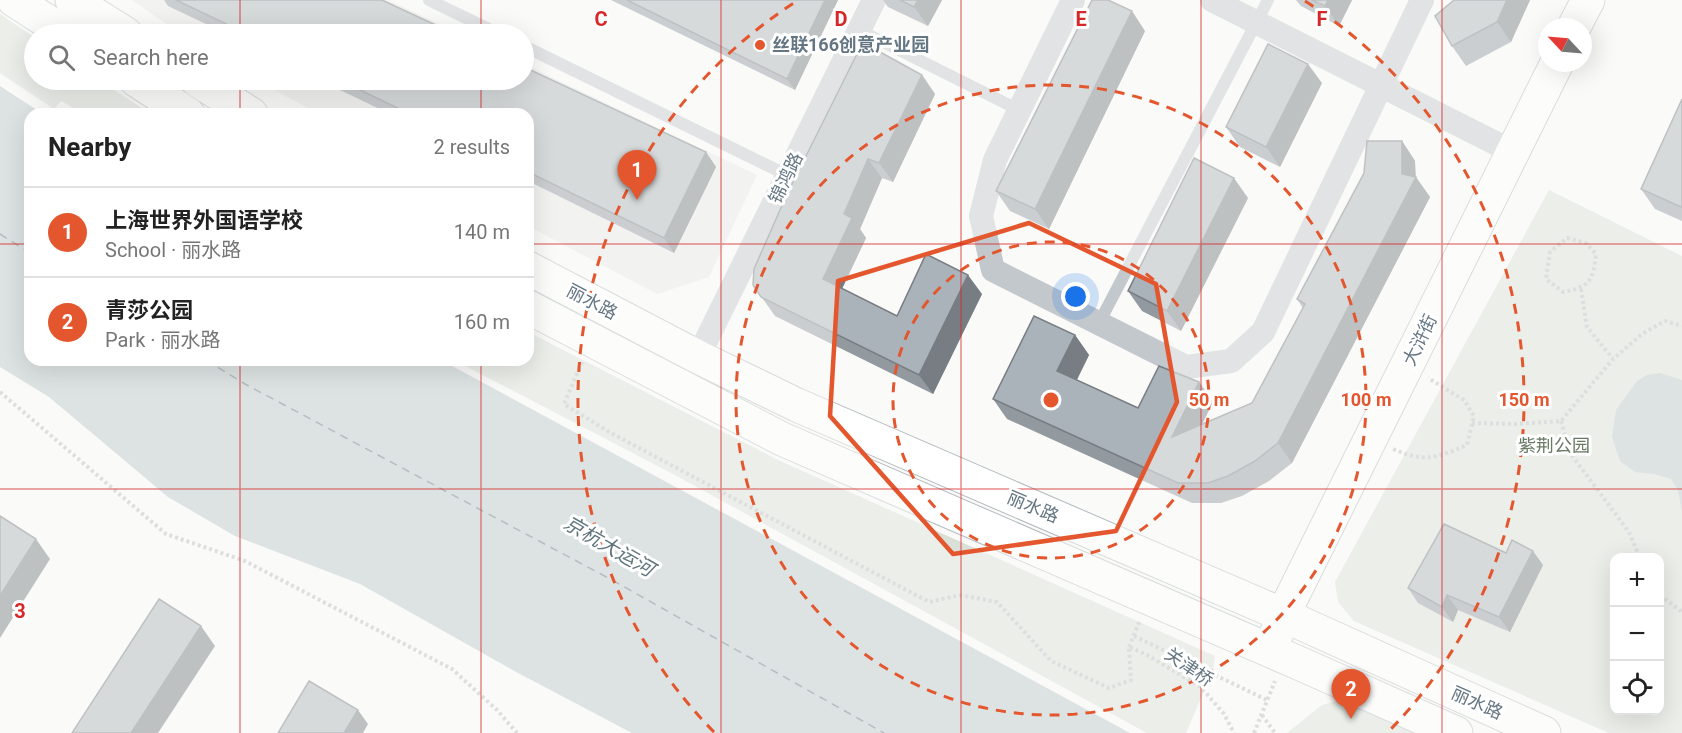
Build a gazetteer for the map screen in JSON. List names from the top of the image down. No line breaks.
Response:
{"streets":{"main road":["丽水路","大浒街"],"street":["锦鸿路"],"path":["关津桥"]},"crossings":[["锦鸿路","丽水路"],["丽水路","大浒街"]],"water":["京杭大运河"],"parks":["紫荆公园"],"places":["丝联166创意产业园"],"north":"top left","page":{"search":"Search here","heading":["Nearby","2 results"],"pins":["1","2"],"list":[{"mark":"1","name":"上海世界外国语学校","note":"School · 丽水路","value":"140 m"},{"mark":"2","name":"青莎公园","note":"Park · 丽水路","value":"160 m"}],"map_buttons":["+","−"]},"grid":{"columns":["C","D","E","F"],"rows":["3"]},"rings":["50 m","100 m","150 m"]}
